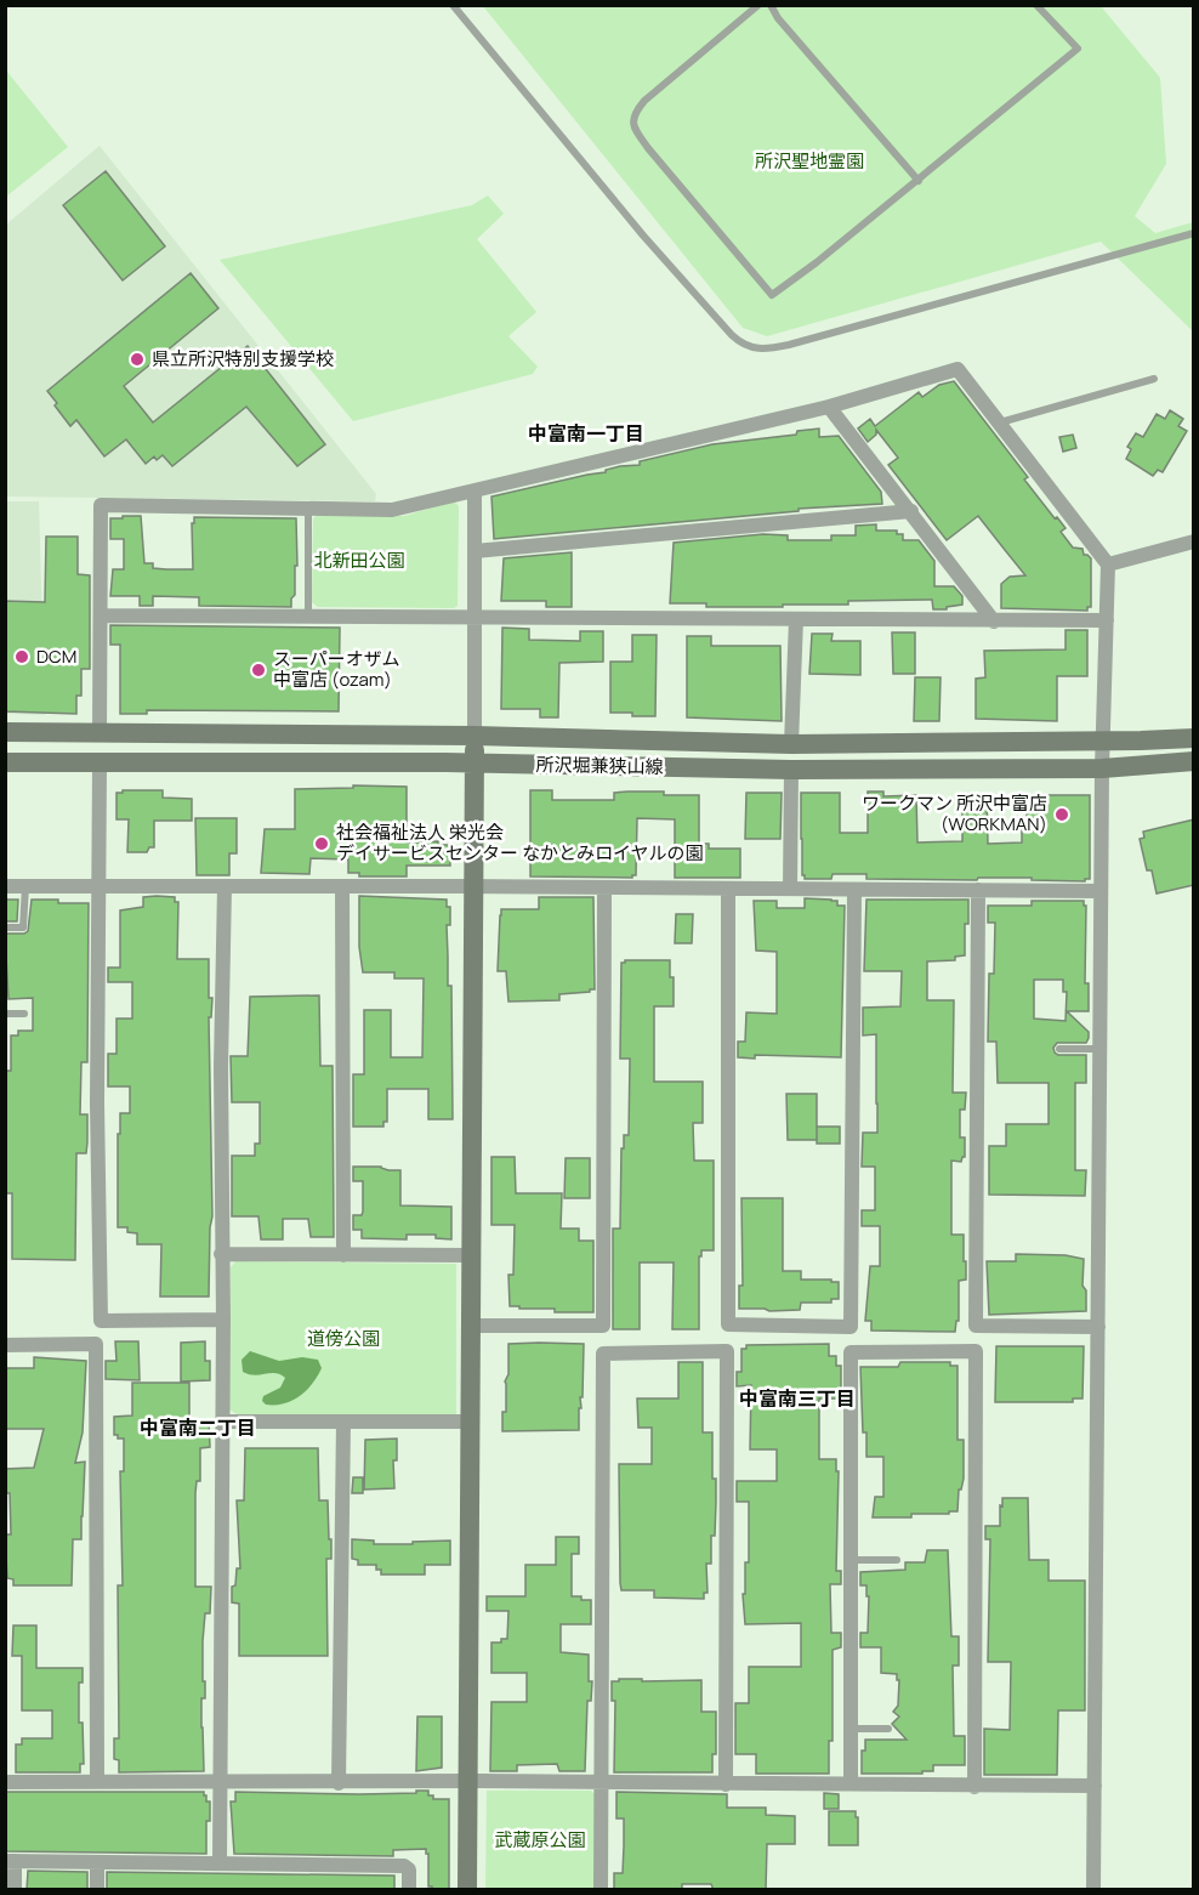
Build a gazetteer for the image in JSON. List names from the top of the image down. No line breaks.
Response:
{"streets":{"main road":["所沢堀兼狭山線"]},"districts":["中富南一丁目","中富南三丁目","中富南二丁目"],"parks":["所沢聖地霊園","北新田公園","道傍公園","武蔵原公園"],"places":["県立所沢特別支援学校","DCM","スーパーオザム 中富店 (ozam)","ワークマン 所沢中富店 (WORKMAN)","社会福祉法人 栄光会 デイサービスセンター なかとみロイヤルの園"]}
